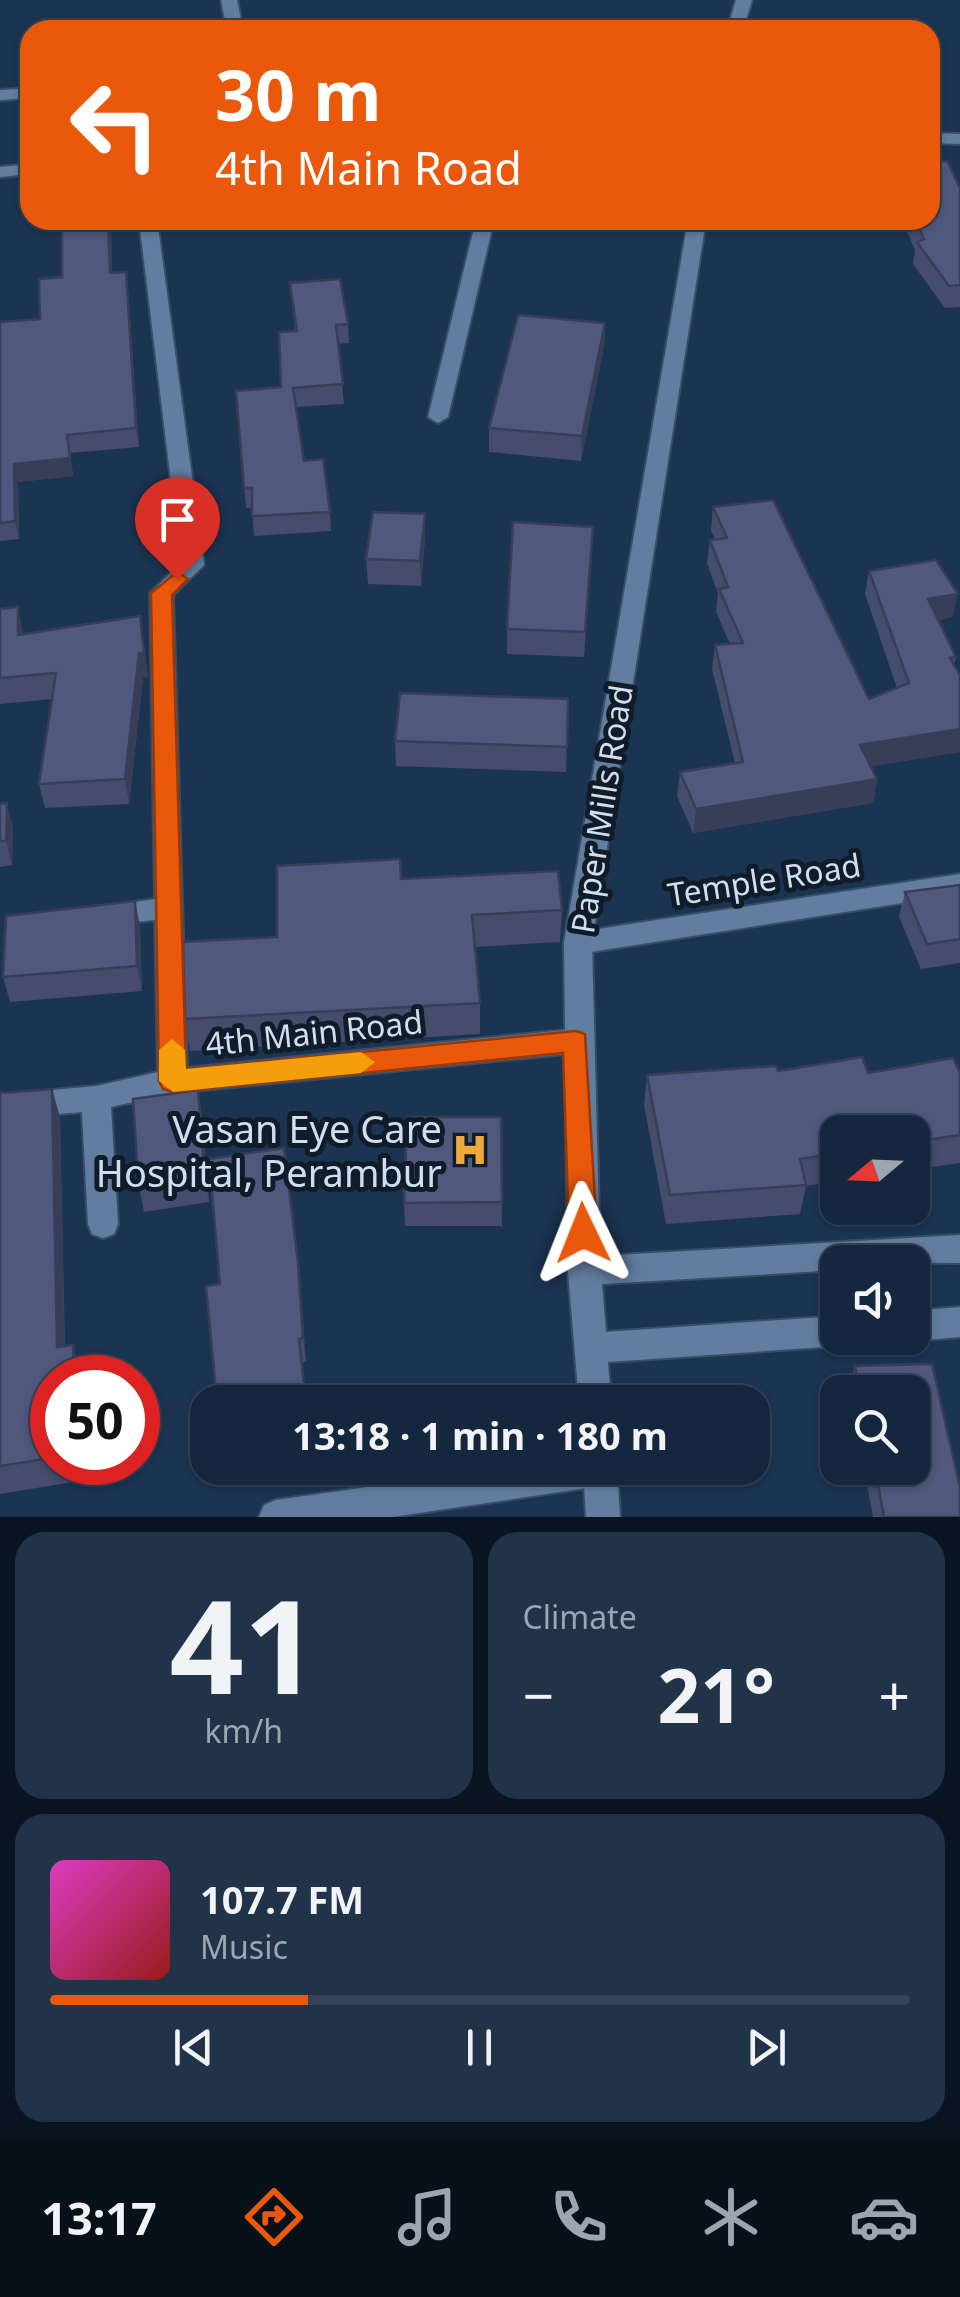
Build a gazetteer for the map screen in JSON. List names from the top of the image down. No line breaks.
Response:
{"streets":{"street":["Paper Mills Road","Temple Road","4th Main Road"]},"crossings":[["Paper Mills Road","Temple Road"],["Paper Mills Road","4th Main Road"]],"places":{"hospital":["Vasan Eye Care Hospital, Perambur"]},"north":"left","page":{"turn":["30 m","4th Main Road"],"limit":"50","trip":"13:18 · 1 min · 180 m","tile":[["41","km/h"],"Climate"],"heat":["−","21°","+"],"song":["107.7 FM","Music"],"tabs":"13:17"}}
